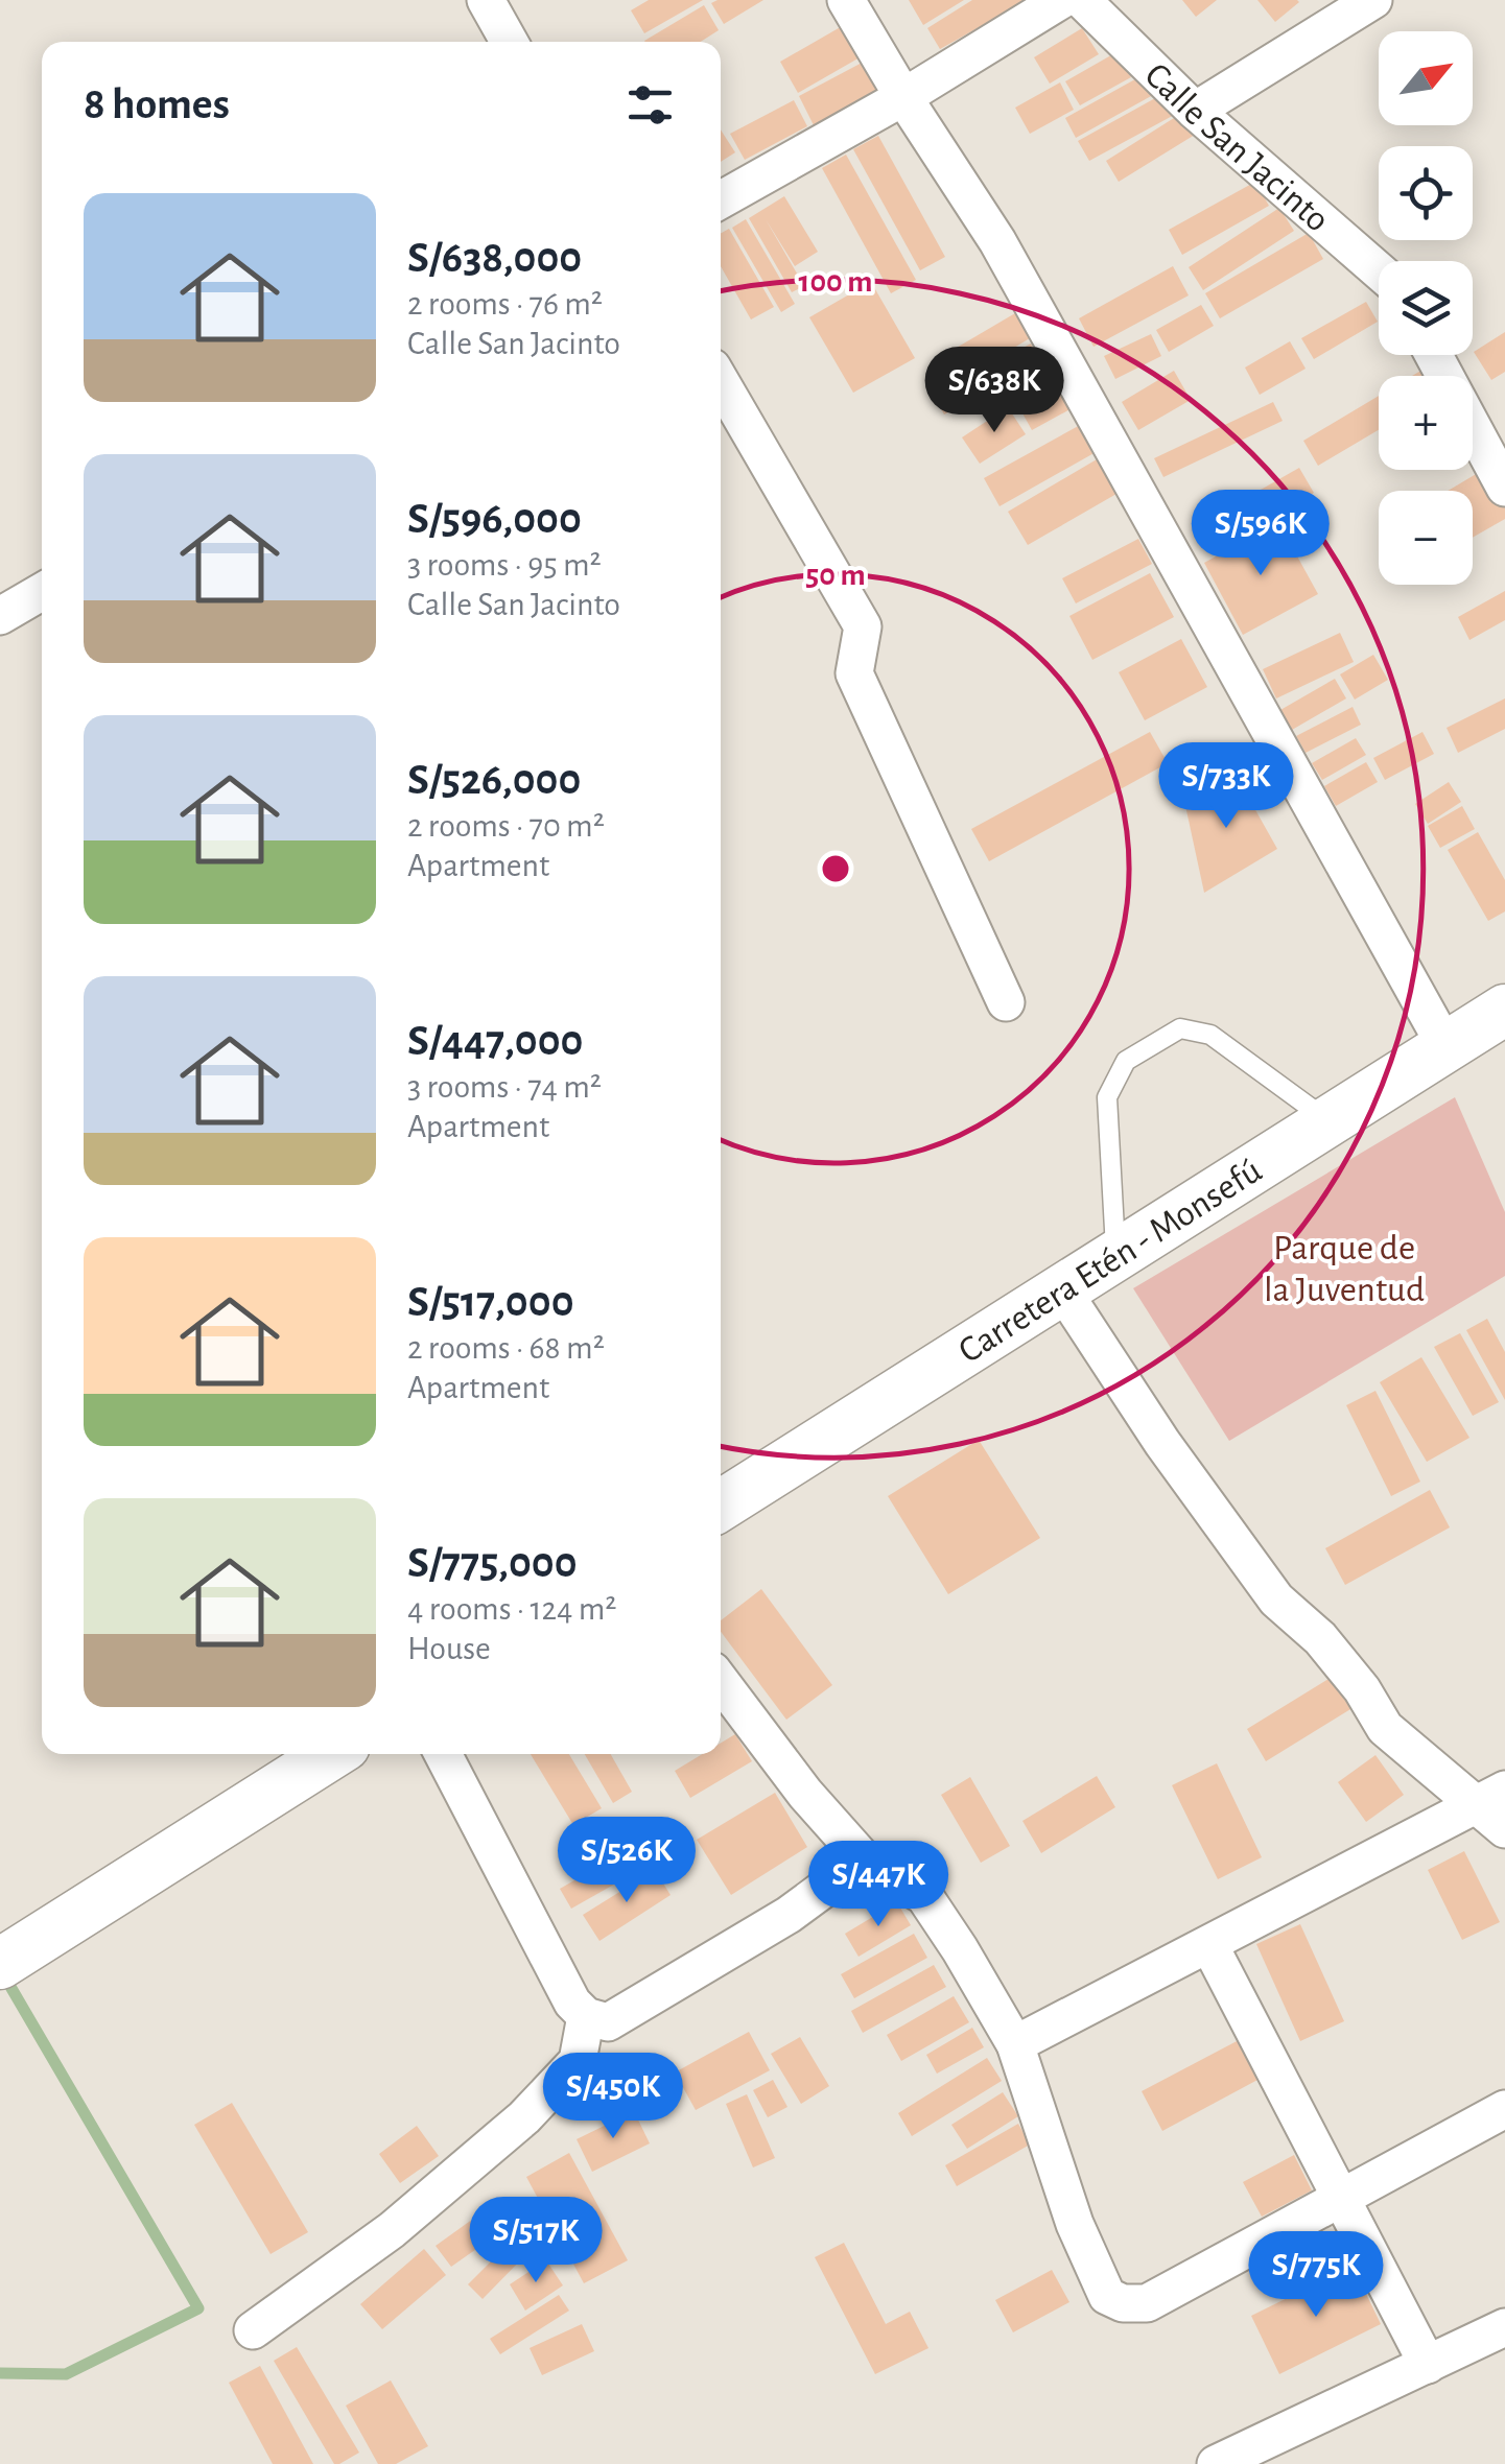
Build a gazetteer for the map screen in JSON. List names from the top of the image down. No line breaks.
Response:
{"streets":{"main road":["Carretera Etén - Monsefú"],"street":["Calle San Jacinto"]},"parks":["Parque de la Juventud"],"north":"top right","page":{"map_buttons":["+","−"],"heading":"8 homes","list":[{"name":"S/638,000","note":"2 rooms · 76 m² · Calle San Jacinto"},{"name":"S/596,000","note":"3 rooms · 95 m² · Calle San Jacinto"},{"name":"S/526,000","note":"2 rooms · 70 m² · Apartment"},{"name":"S/447,000","note":"3 rooms · 74 m² · Apartment"},{"name":"S/517,000","note":"2 rooms · 68 m² · Apartment"},{"name":"S/775,000","note":"4 rooms · 124 m² · House"}],"price":["S/638K","S/596K","S/733K","S/526K","S/447K","S/450K","S/517K","S/775K"]},"rings":["100 m","50 m"]}
